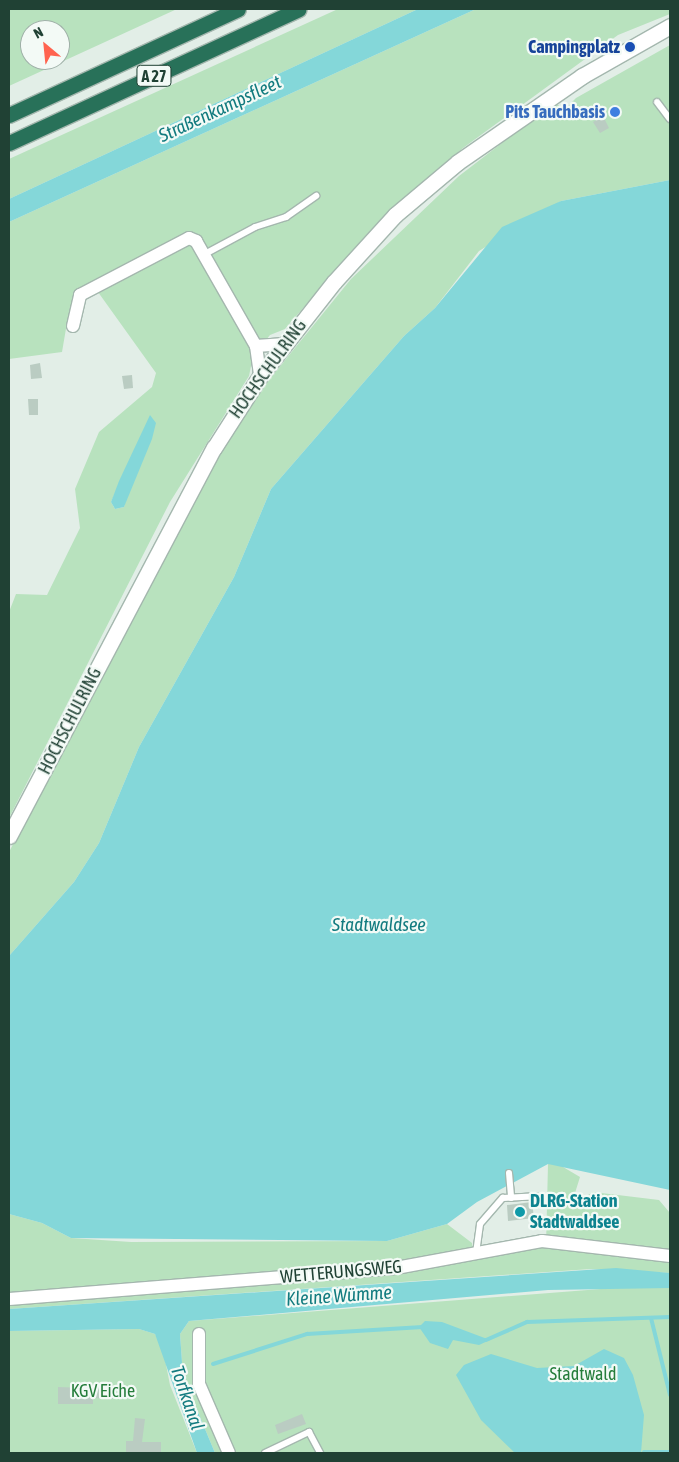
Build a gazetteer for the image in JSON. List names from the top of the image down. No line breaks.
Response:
{"streets":{"highway":["A 27"],"street":["HOCHSCHULRING","WETTERUNGSWEG"]},"water":["Straßenkampsfleet","Stadtwaldsee","Kleine Wümme","Torfkanal"],"parks":["Stadtwald","KGV Eiche"],"places":["Campingplatz","Pits Tauchbasis","DLRG-Station Stadtwaldsee"],"north":"top left"}
